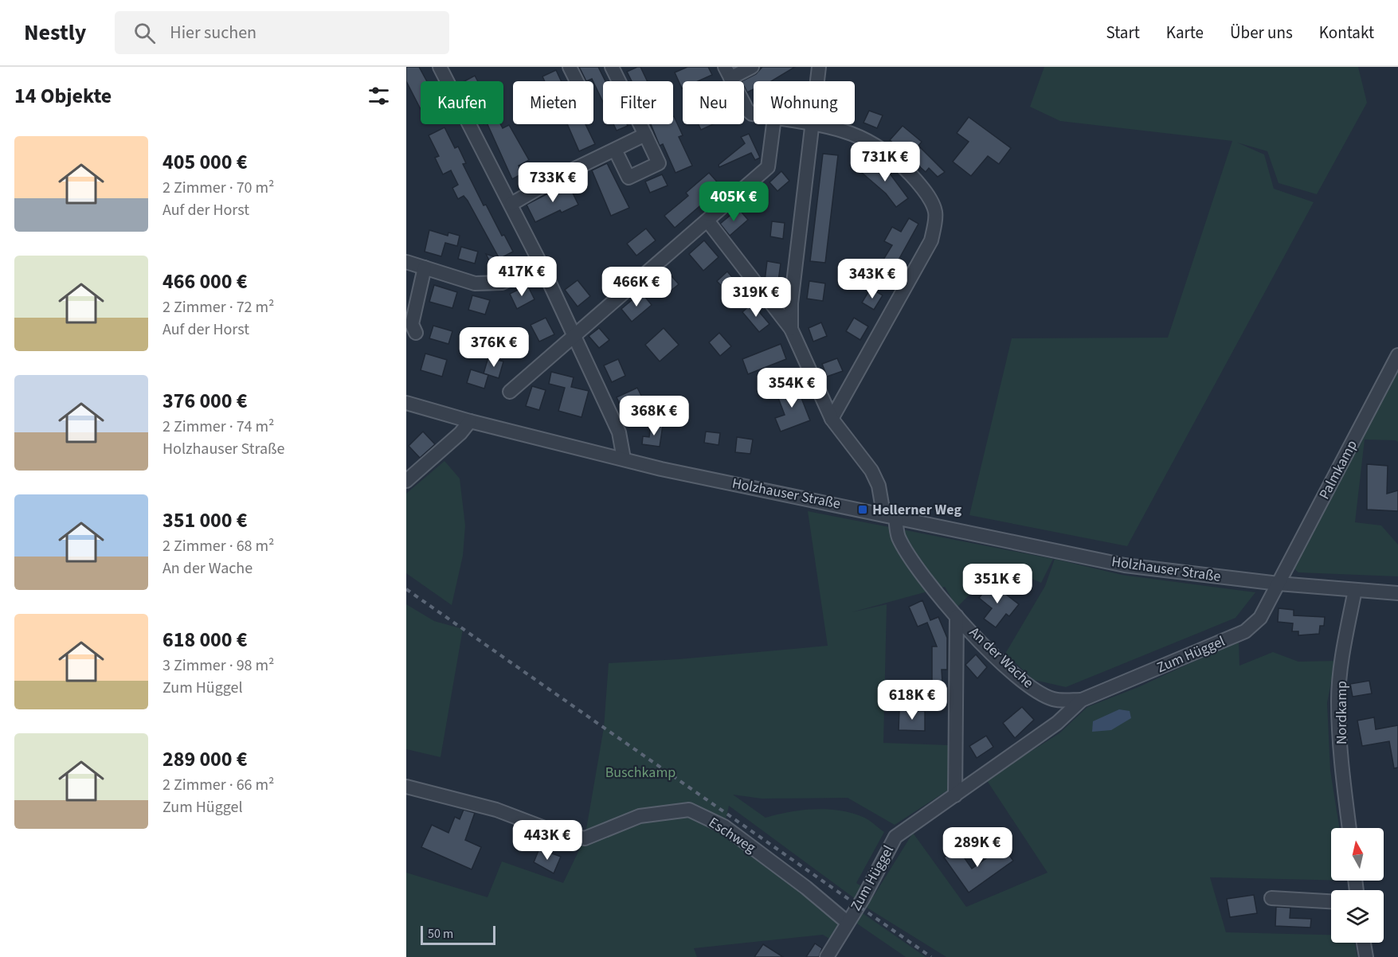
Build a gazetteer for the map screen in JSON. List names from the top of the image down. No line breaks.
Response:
{"streets":{"street":["Palmkamp","Holzhauser Straße","Zum Hüggel","An der Wache","Nordkamp","Eschweg"]},"crossings":[["Palmkamp","Holzhauser Straße"],["Palmkamp","Zum Hüggel"],["Holzhauser Straße","Zum Hüggel"],["Holzhauser Straße","An der Wache"],["Holzhauser Straße","Nordkamp"],["Zum Hüggel","An der Wache"],["Zum Hüggel","Eschweg"]],"parks":["Buschkamp"],"places":{"transit":["Hellerner Weg"]},"scale_bar":"50 m","north":"top","page":{"header":"Nestly","search":"Hier suchen","nav":["Start","Karte","Über uns","Kontakt"],"heading":"14 Objekte","chip":["Kaufen","Mieten","Filter","Neu","Wohnung"],"list":[{"name":"405 000 €","note":"2 Zimmer · 70 m² · Auf der Horst"},{"name":"466 000 €","note":"2 Zimmer · 72 m² · Auf der Horst"},{"name":"376 000 €","note":"2 Zimmer · 74 m² · Holzhauser Straße"},{"name":"351 000 €","note":"2 Zimmer · 68 m² · An der Wache"},{"name":"618 000 €","note":"3 Zimmer · 98 m² · Zum Hüggel"},{"name":"289 000 €","note":"2 Zimmer · 66 m² · Zum Hüggel"}],"price":["731K €","733K €","405K €","417K €","343K €","466K €","319K €","376K €","354K €","368K €","351K €","618K €","443K €","289K €"],"scale":"50 m"}}
